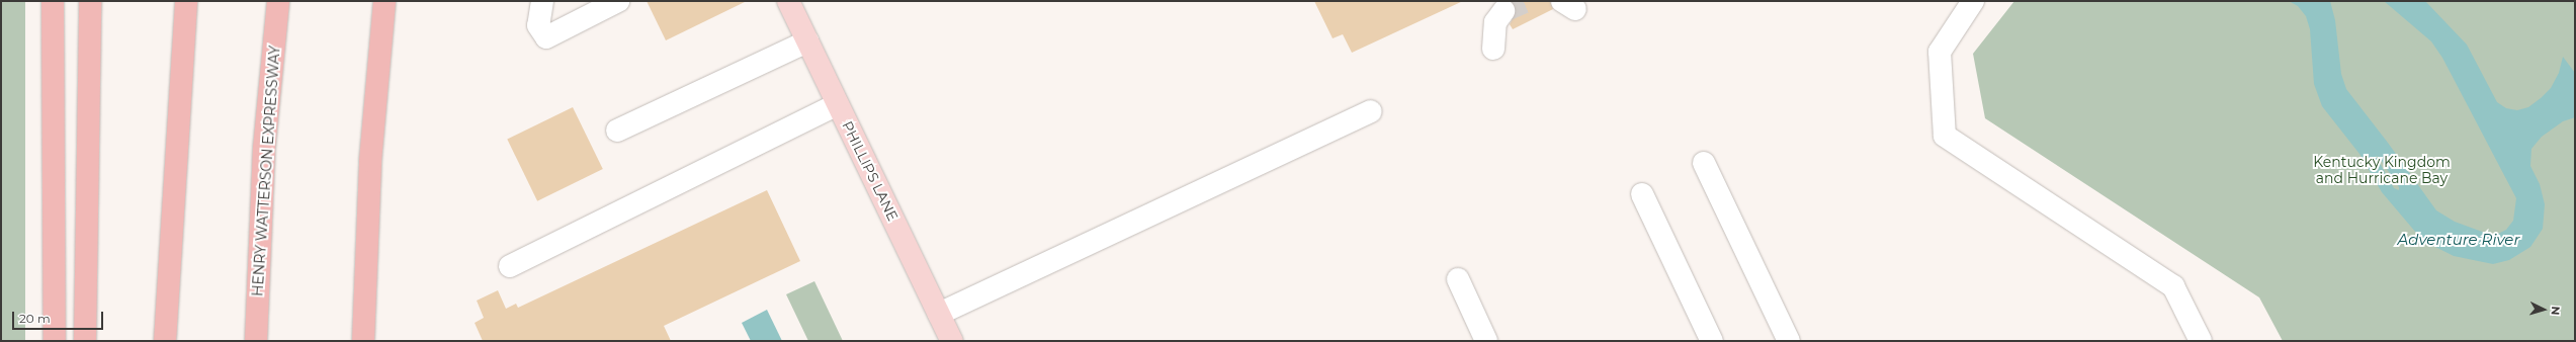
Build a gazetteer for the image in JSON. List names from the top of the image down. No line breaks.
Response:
{"streets":{"highway":["HENRY WATTERSON EXPRESSWAY"],"main road":["PHILLIPS LANE"]},"water":["Adventure River"],"parks":["Kentucky Kingdom and Hurricane Bay"],"scale_bar":"20 m","north":"right"}
